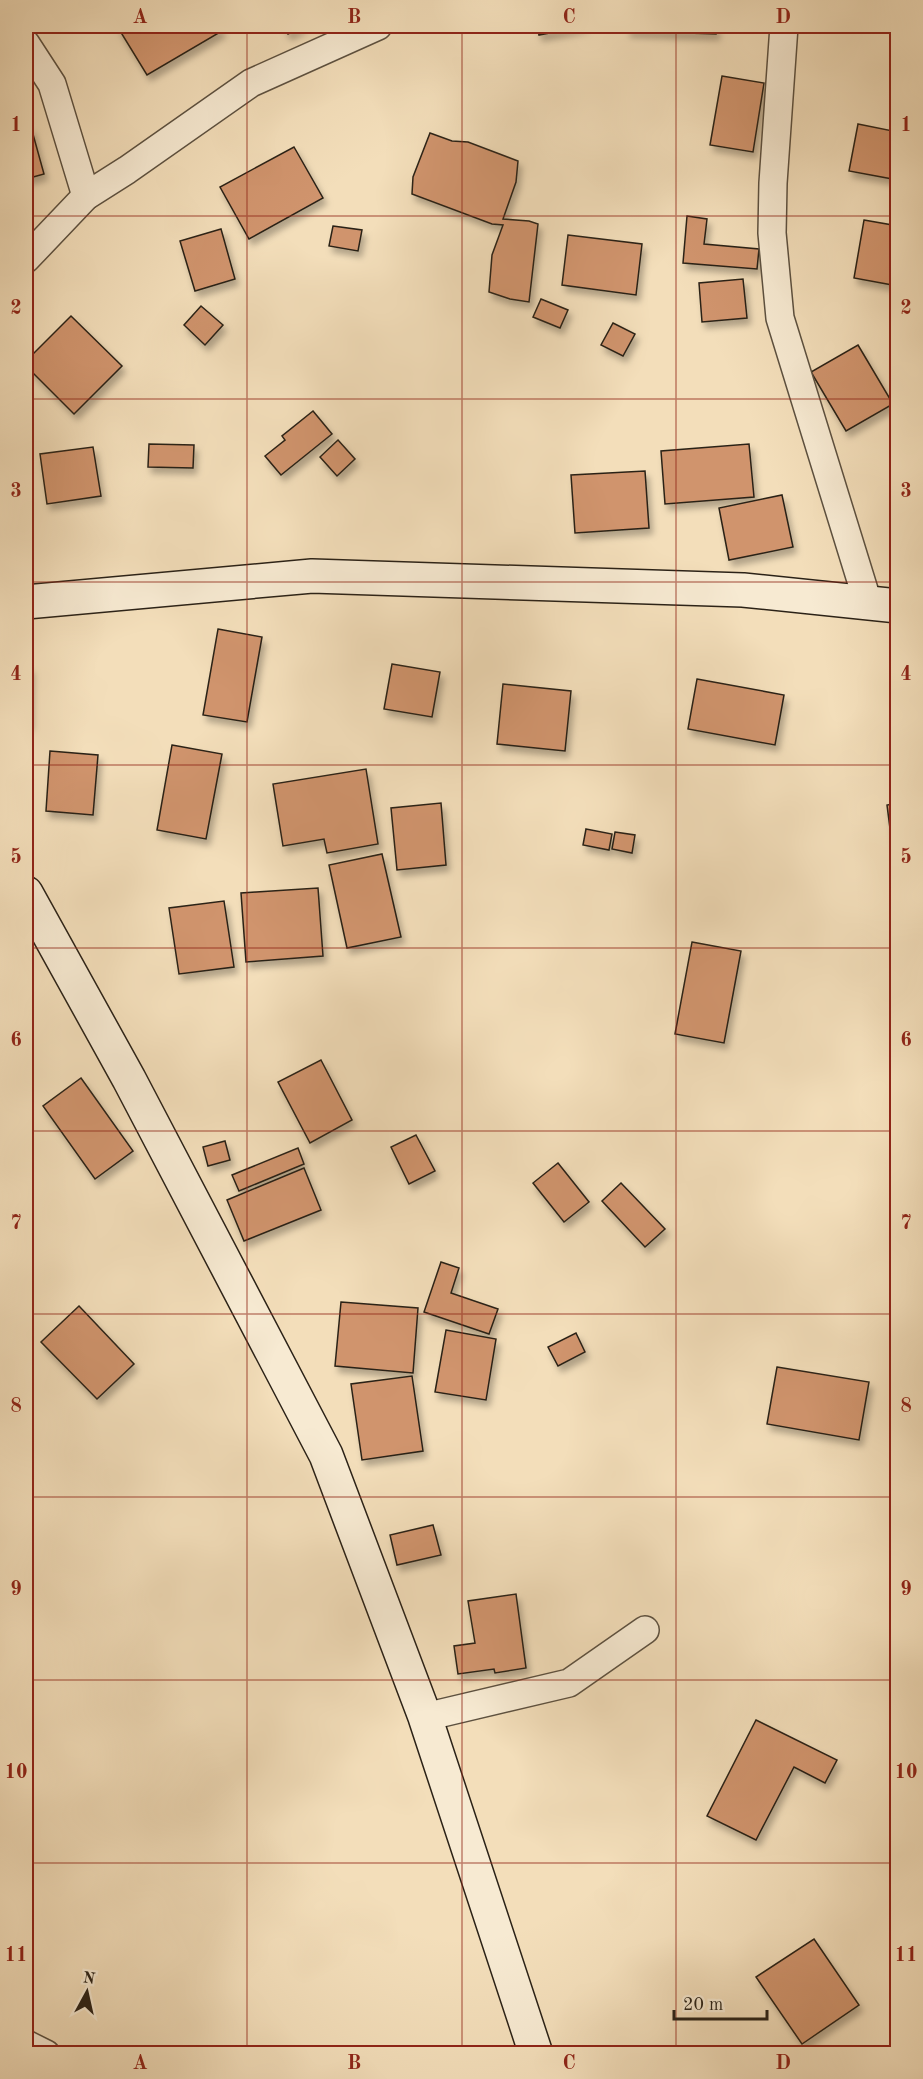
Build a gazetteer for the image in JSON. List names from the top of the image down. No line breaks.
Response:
{"scale_bar":"20 m","north":"top","grid":{"columns":["A","B","C","D"],"rows":["1","2","3","4","5","6","7","8","9","10","11"]}}
